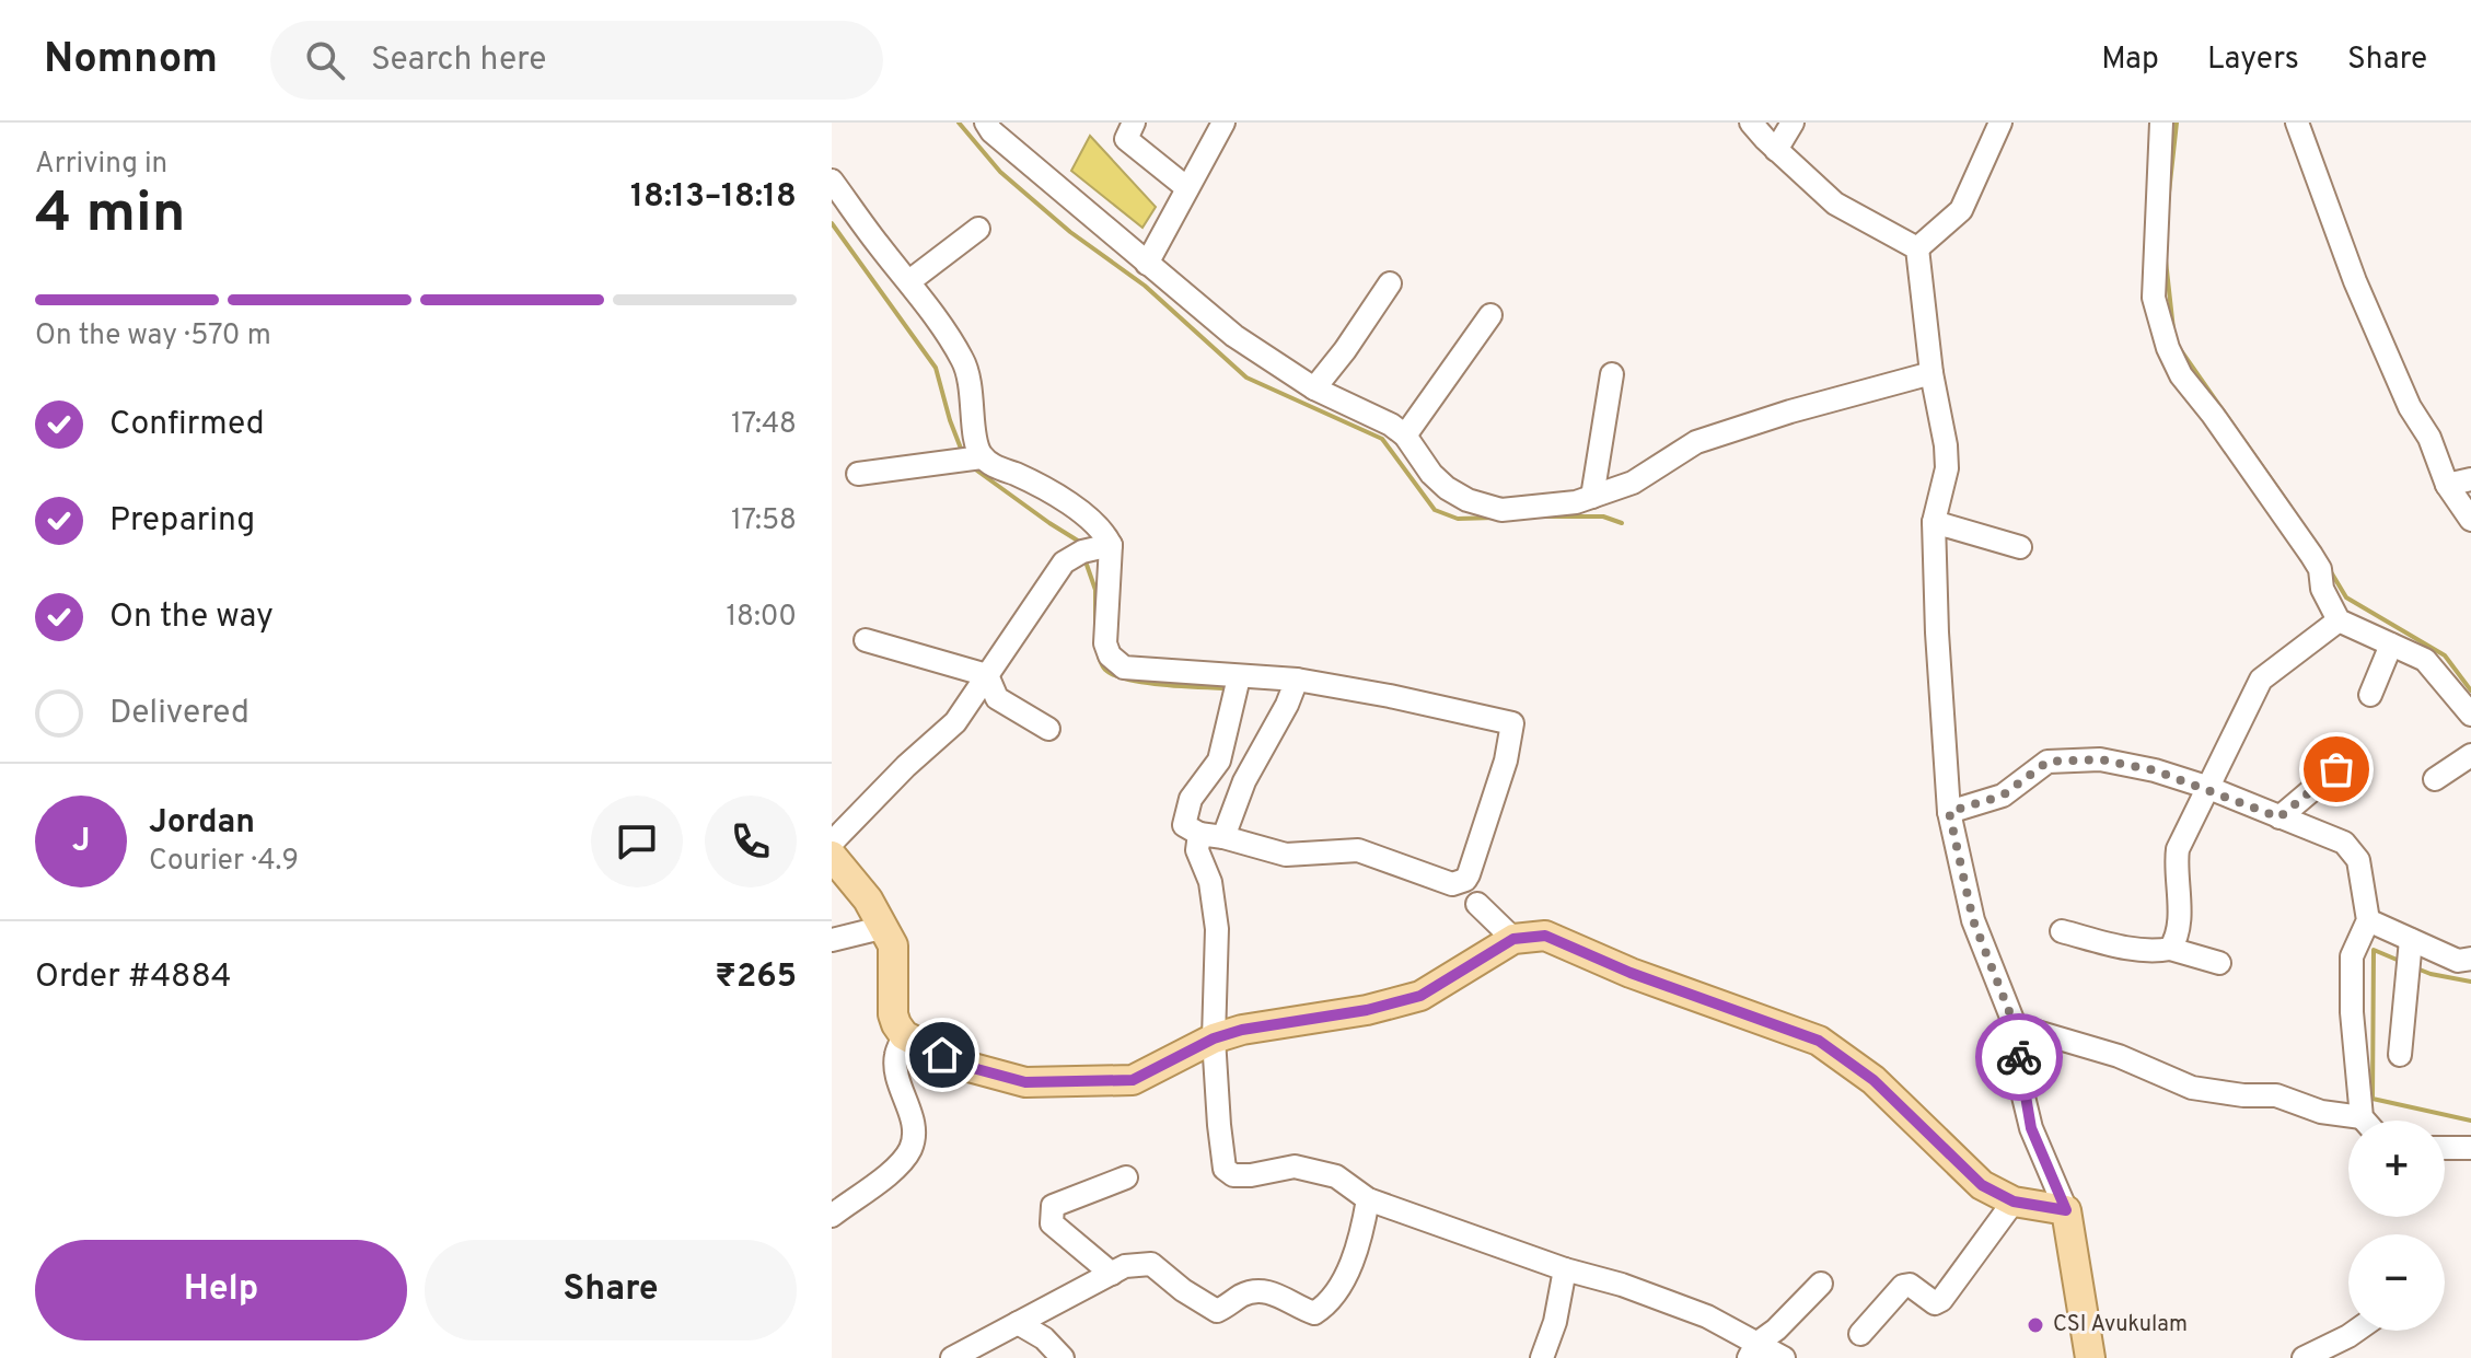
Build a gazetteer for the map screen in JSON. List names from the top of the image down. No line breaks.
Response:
{"places":["CSI Avukulam"],"page":{"header":"Nomnom","search":"Search here","nav":["Map","Layers","Share"],"heading":["4 min","Arriving in","18:13–18:18"],"panel":["Jordan","Courier · 4.9","Order #4884","₹265"],"bar":"On the way · 570 m","list":[["Confirmed","17:48"],["Preparing","17:58"],["On the way","18:00"],"Delivered"],"round":"J","map_buttons":["+","−"],"buttons":["Help","Share"]}}
